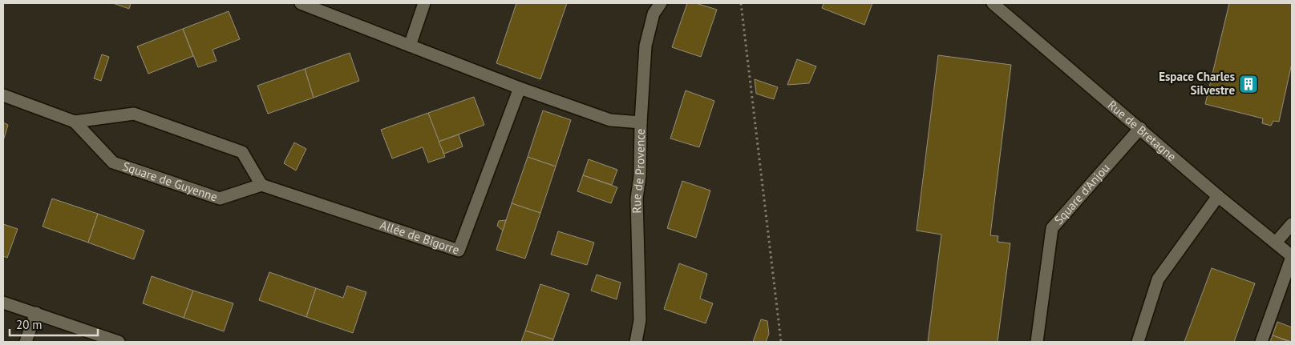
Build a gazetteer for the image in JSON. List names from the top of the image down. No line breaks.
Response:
{"streets":{"street":["Rue de Bretagne","Rue de Provence","Square de Guyenne","Square d'Anjou","Allée de Bigorre"]},"crossings":[["Rue de Bretagne","Square d'Anjou"],["Square de Guyenne","Allée de Bigorre"]],"places":{"building":["Espace Charles Silvestre"]},"scale_bar":"20 m"}
